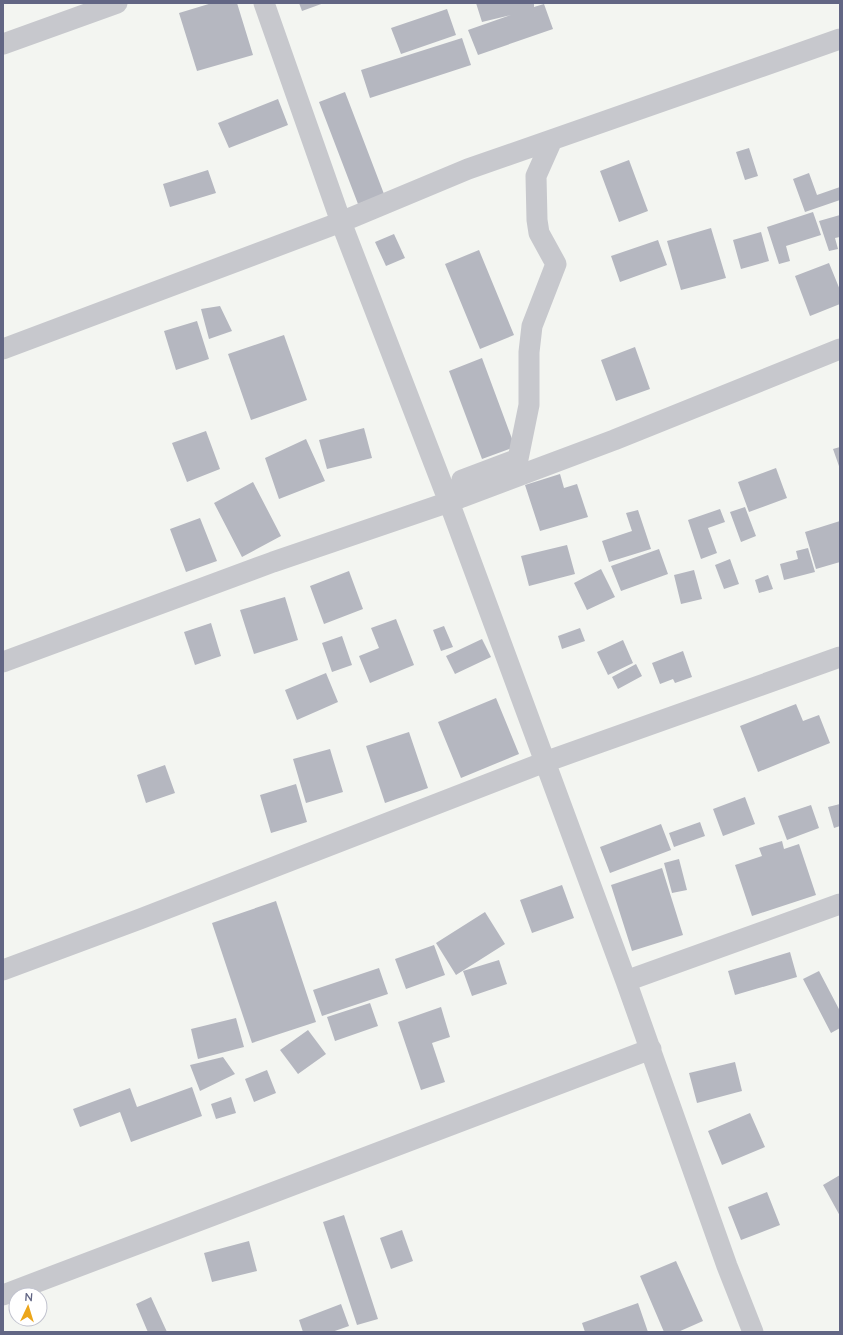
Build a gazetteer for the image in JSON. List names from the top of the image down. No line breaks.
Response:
{"north":"top"}
